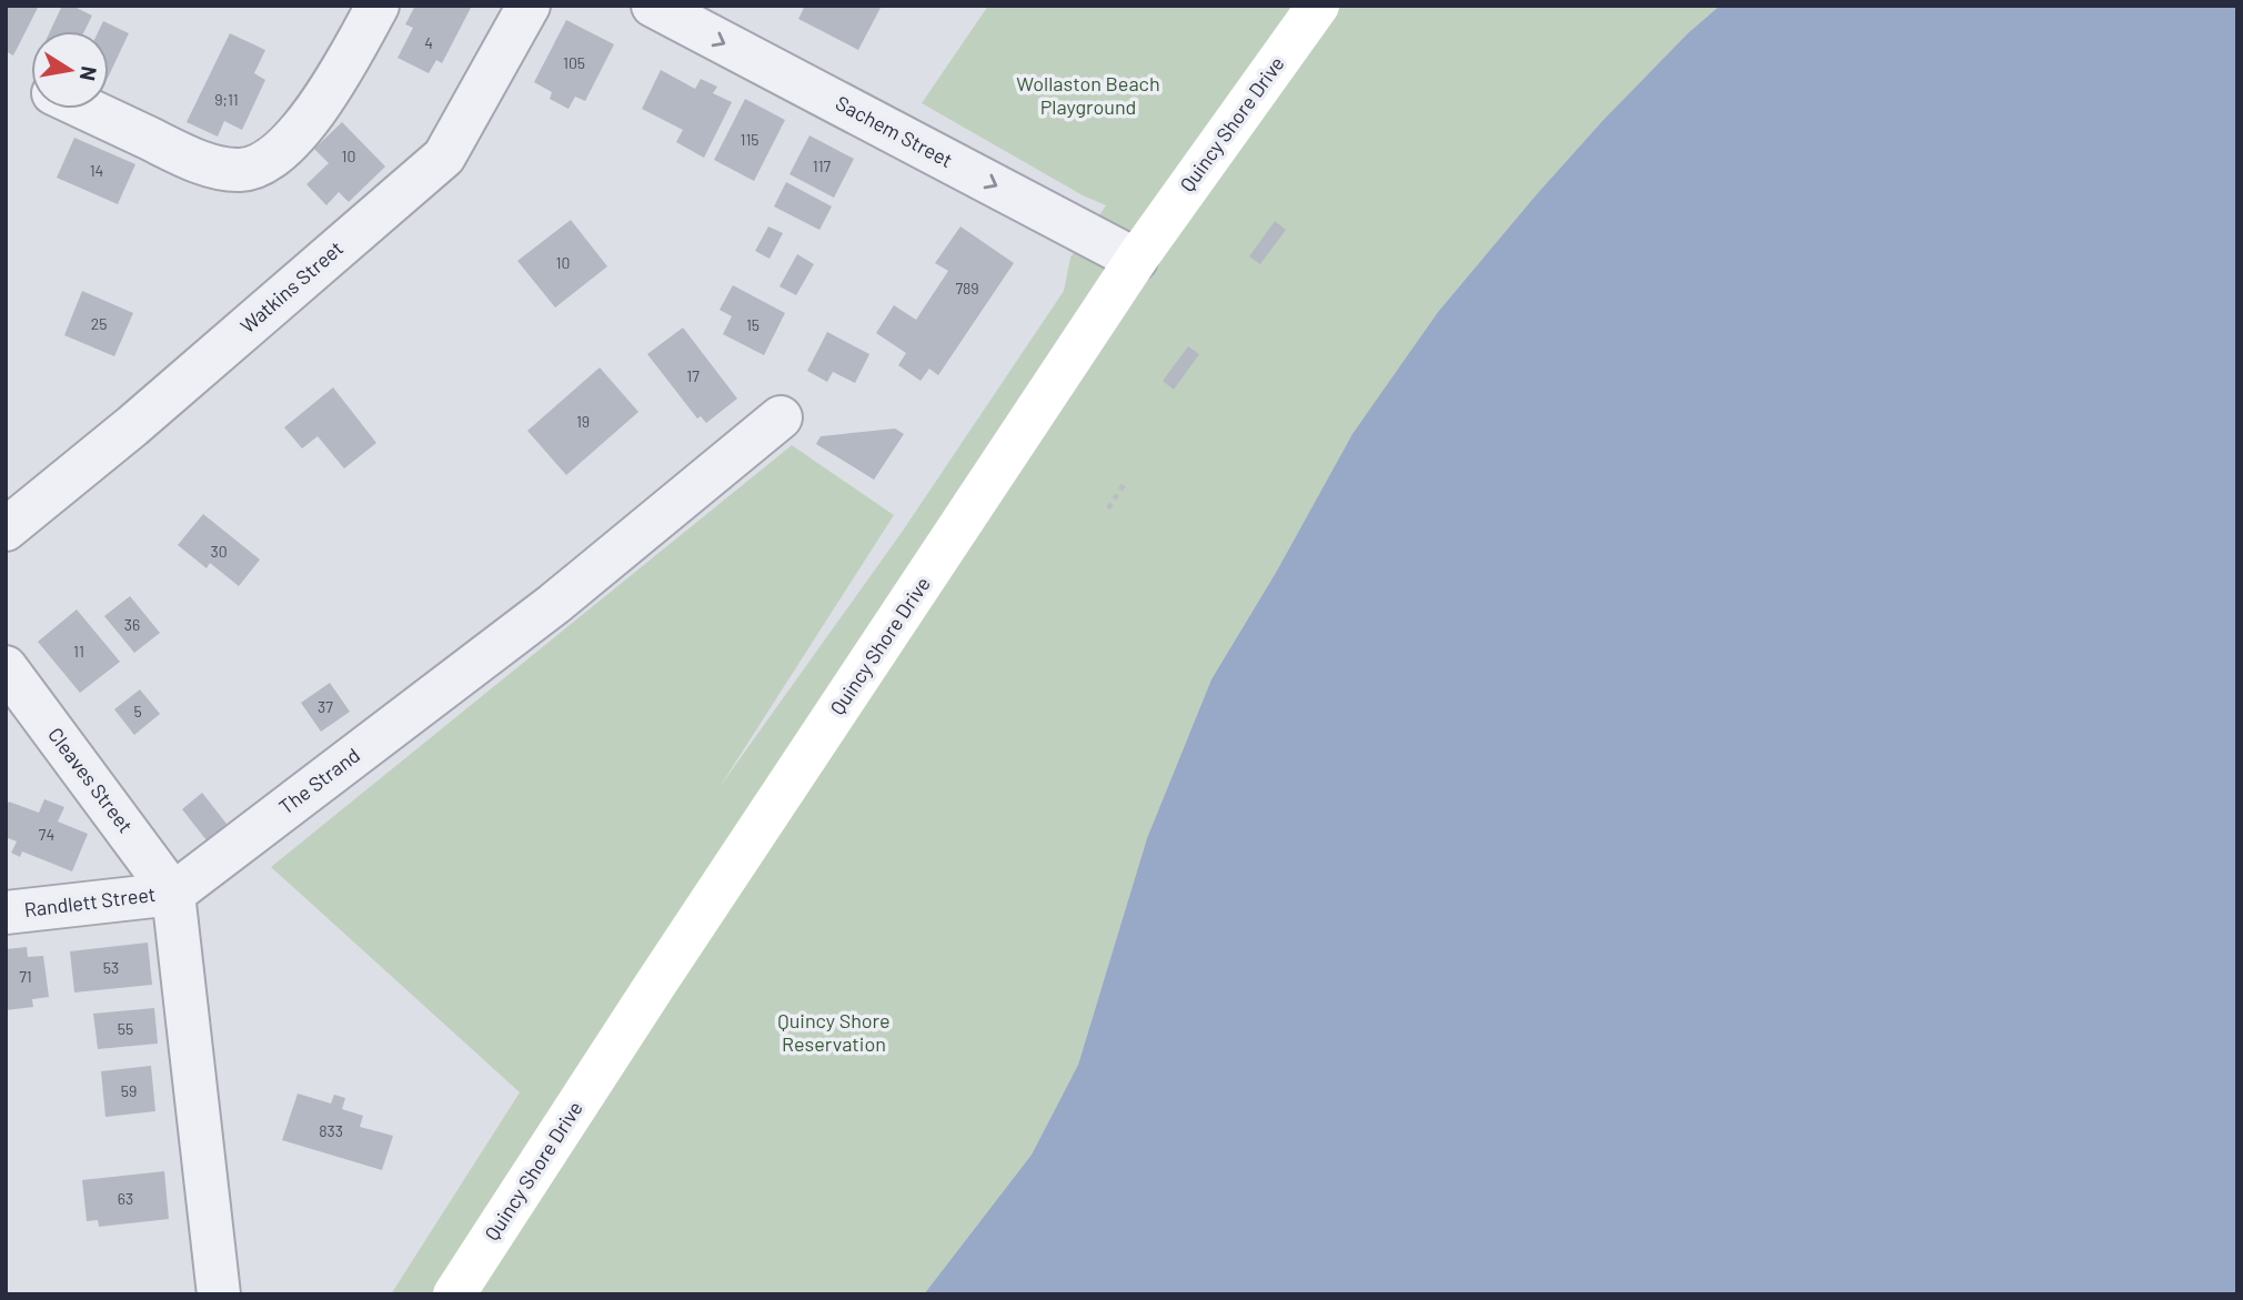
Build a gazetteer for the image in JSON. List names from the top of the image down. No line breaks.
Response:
{"streets":{"main road":["Quincy Shore Drive"],"street":["Sachem Street","Watkins Street","Cleaves Street","The Strand","Randlett Street"]},"crossings":[["Quincy Shore Drive","Sachem Street"],["Cleaves Street","The Strand"],["Cleaves Street","Randlett Street"],["The Strand","Randlett Street"]],"one_way":["Sachem Street"],"parks":["Wollaston Beach Playground","Quincy Shore Reservation"],"house_numbers":["4","105","9;11","115","10","117","14","10","789","25","15","17","19","30","36","11","37","5","74","53","71","55","59","833","63"],"north":"right"}
